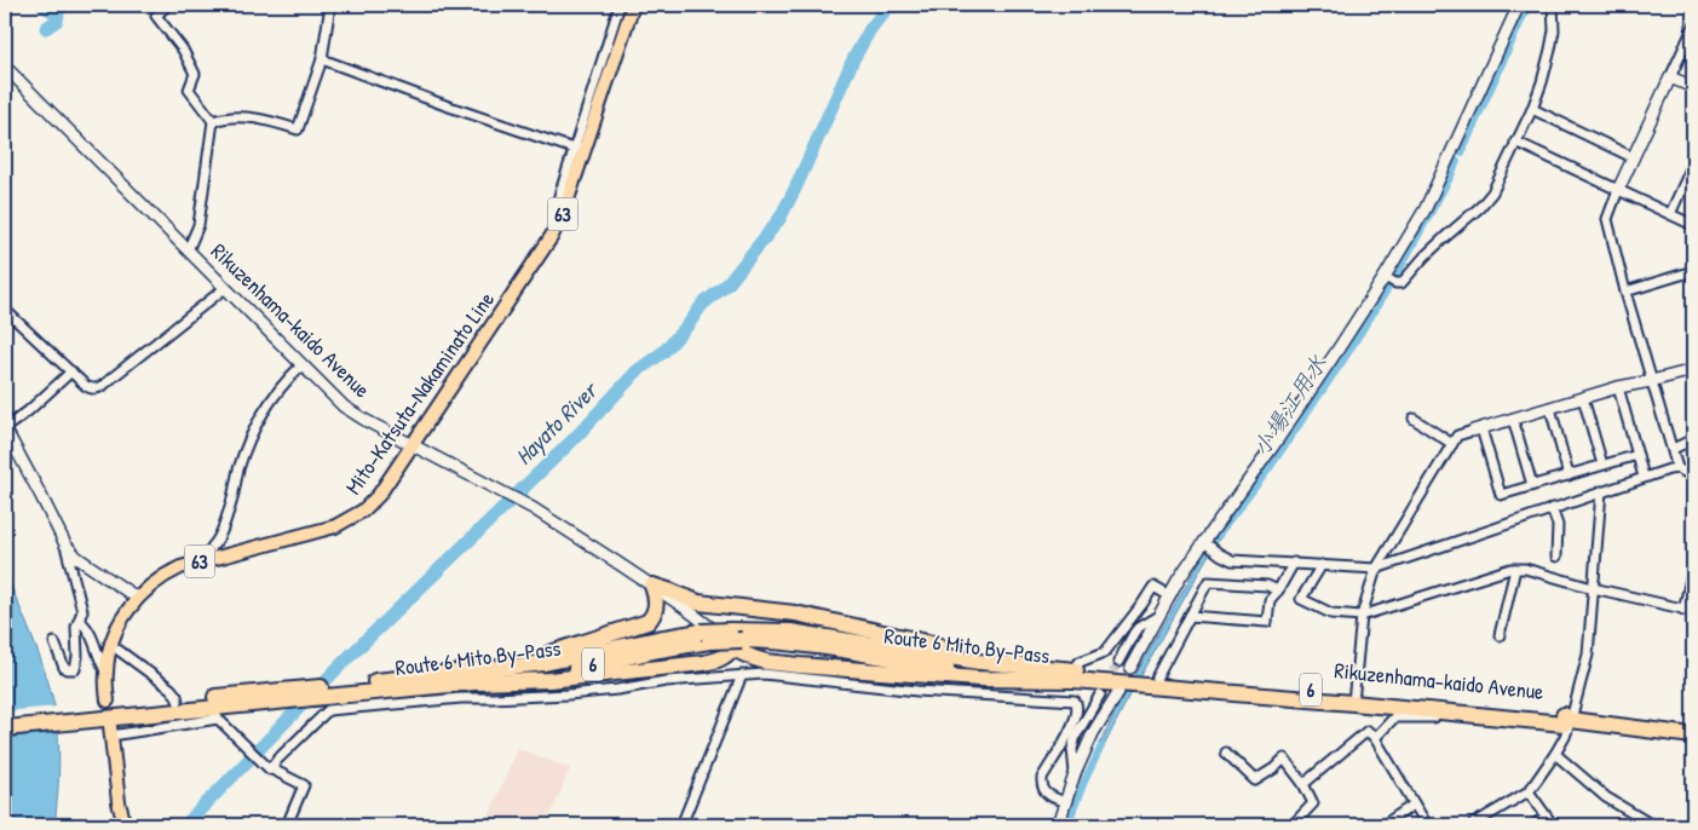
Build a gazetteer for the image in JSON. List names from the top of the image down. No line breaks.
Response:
{"streets":{"highway":["Rikuzenhama-kaido Avenue","Route 6 Mito By-Pass","6"],"main road":["63","Mito-Katsuta-Nakaminato Line"]},"crossings":[["Rikuzenhama-kaido Avenue","Mito-Katsuta-Nakaminato Line"],["Rikuzenhama-kaido Avenue","Route 6 Mito By-Pass"]],"water":["小場江用水","Hayato River"]}
